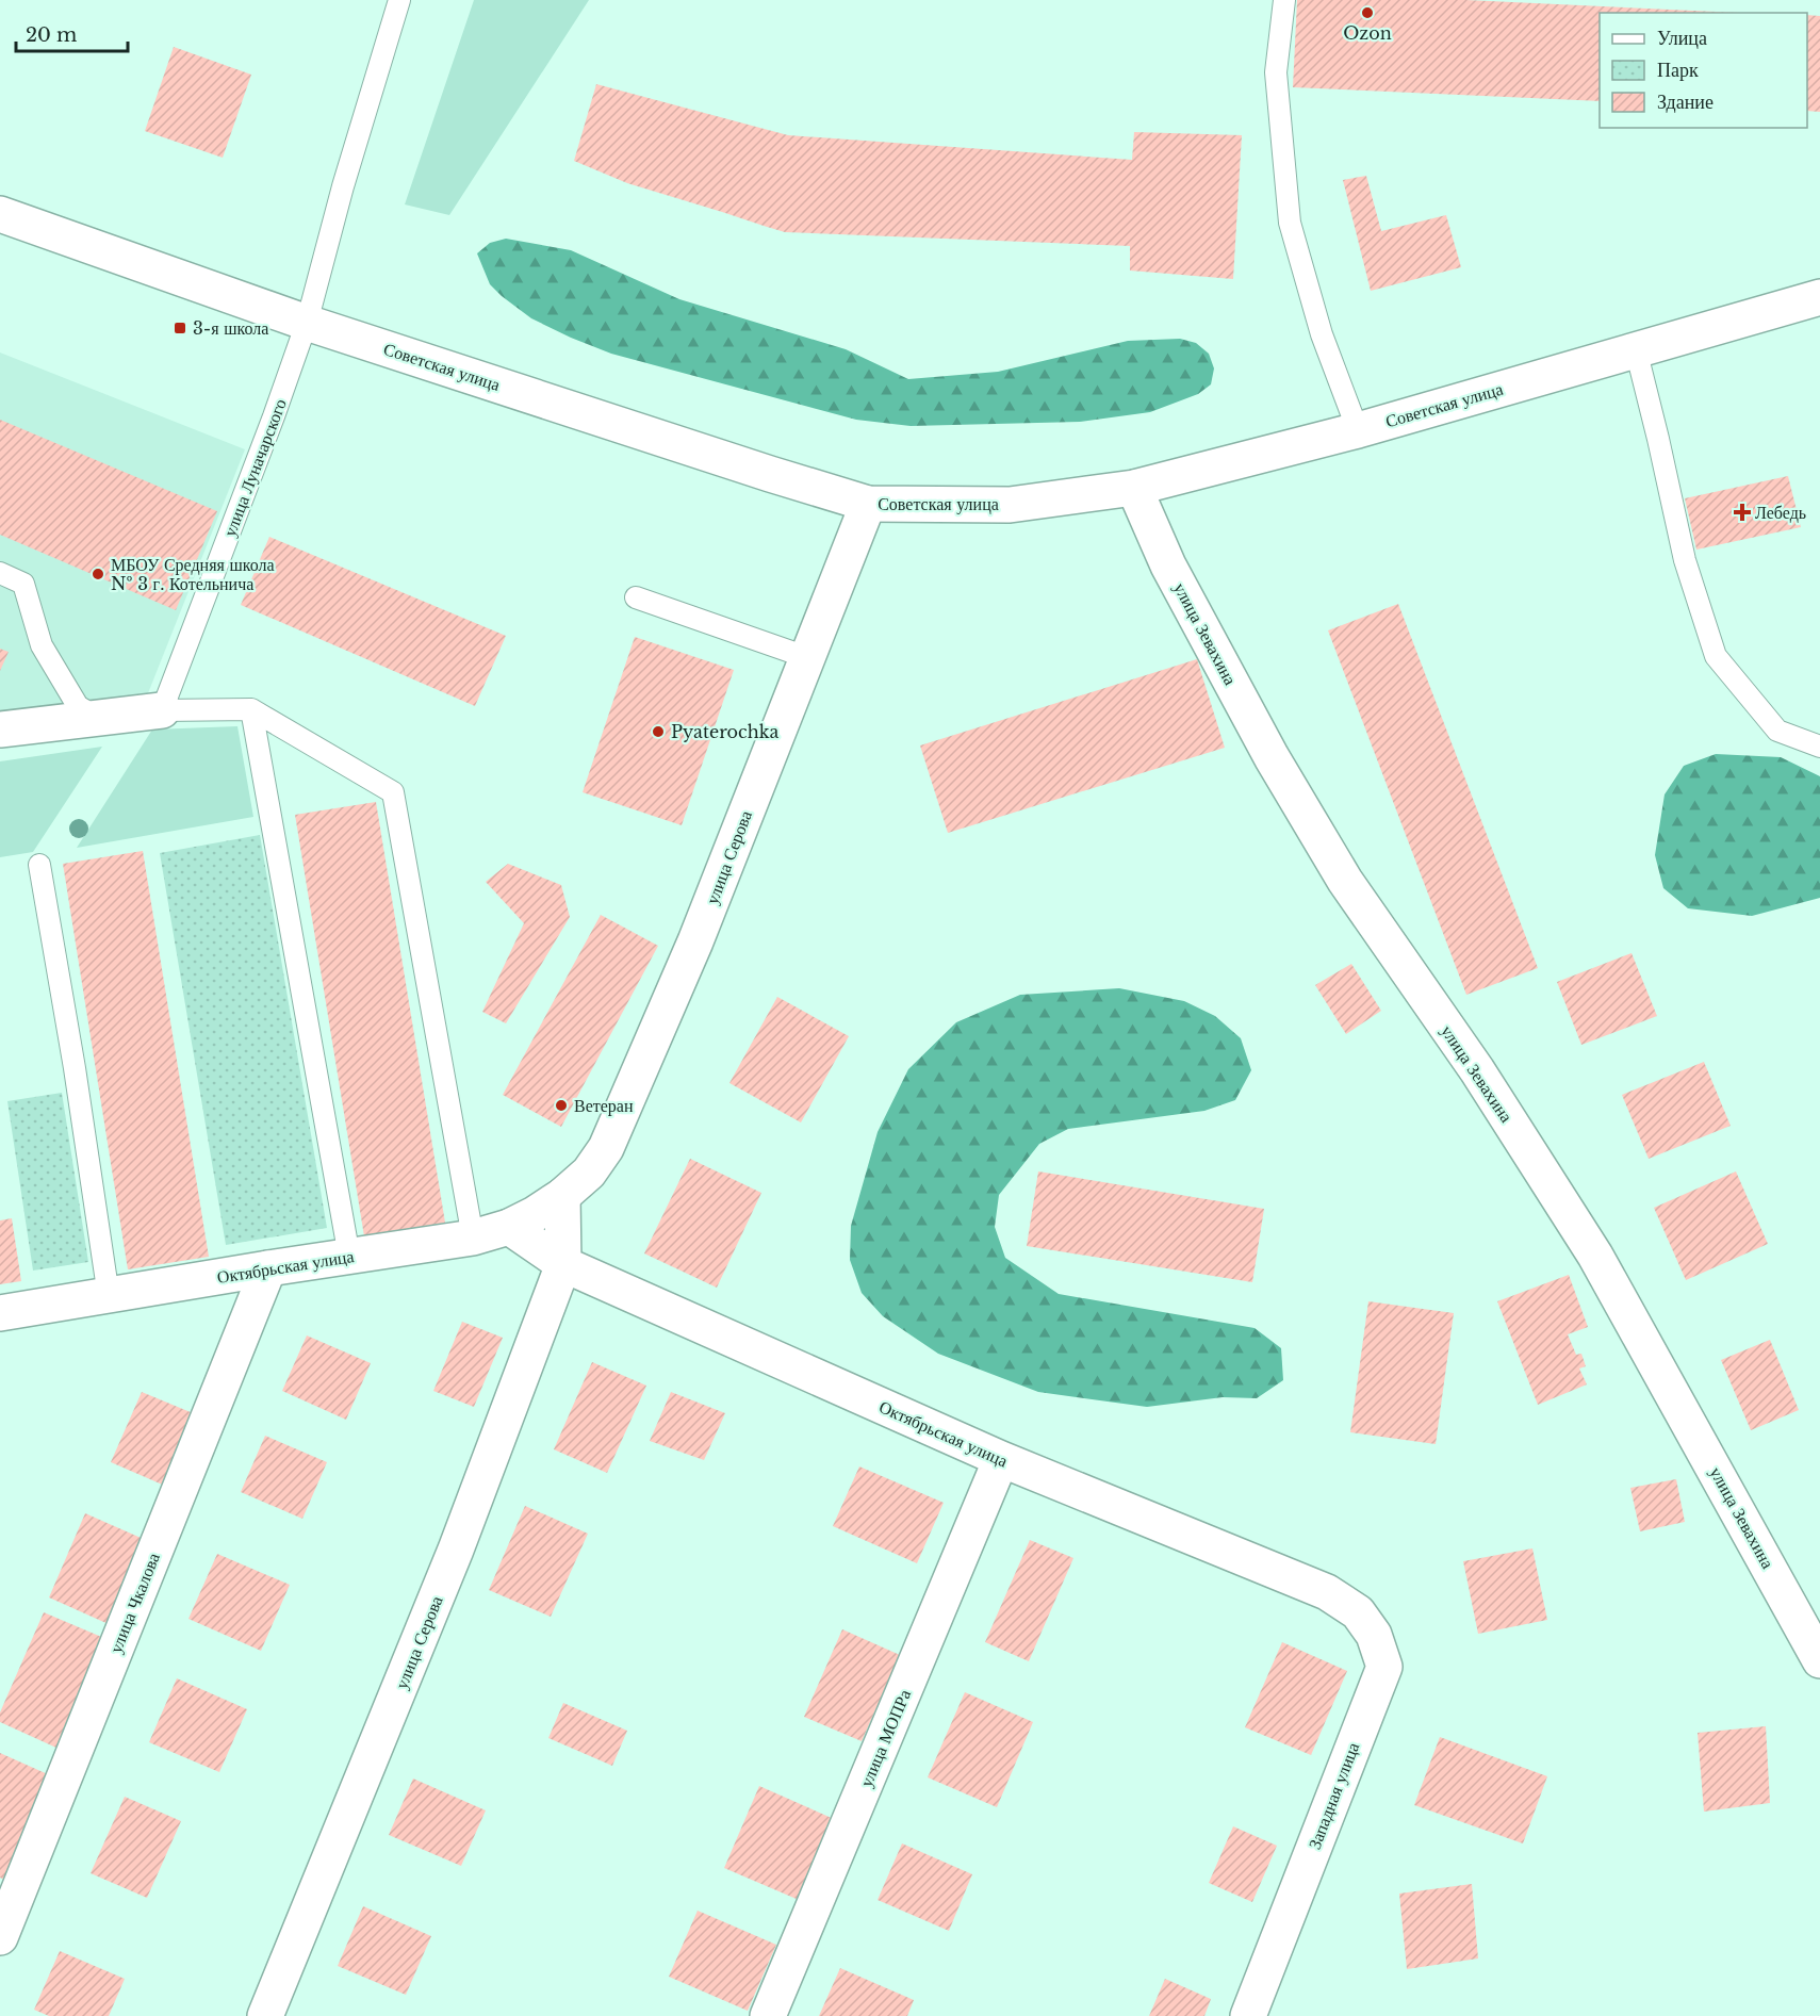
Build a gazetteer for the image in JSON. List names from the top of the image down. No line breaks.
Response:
{"streets":{"street":["Советская улица","улица Зевахина","улица Серова","Октябрьская улица","улица Чкалова","улица МОПРа","Западная улица"],"lane":["улица Луначарского"]},"crossings":[["Советская улица","улица Луначарского"],["Советская улица","улица Зевахина"],["Советская улица","улица Серова"],["улица Серова","Октябрьская улица"],["Октябрьская улица","улица Чкалова"],["Октябрьская улица","улица МОПРа"],["Октябрьская улица","Западная улица"]],"places":{"other":["Ozon","МБОУ Средняя школа № 3 г. Котельнича","Pyaterochka","Ветеран"],"transit":["3-я школа"],"health":["Лебедь"]},"legend":["Улица","Парк","Здание"],"scale_bar":"20 m"}
